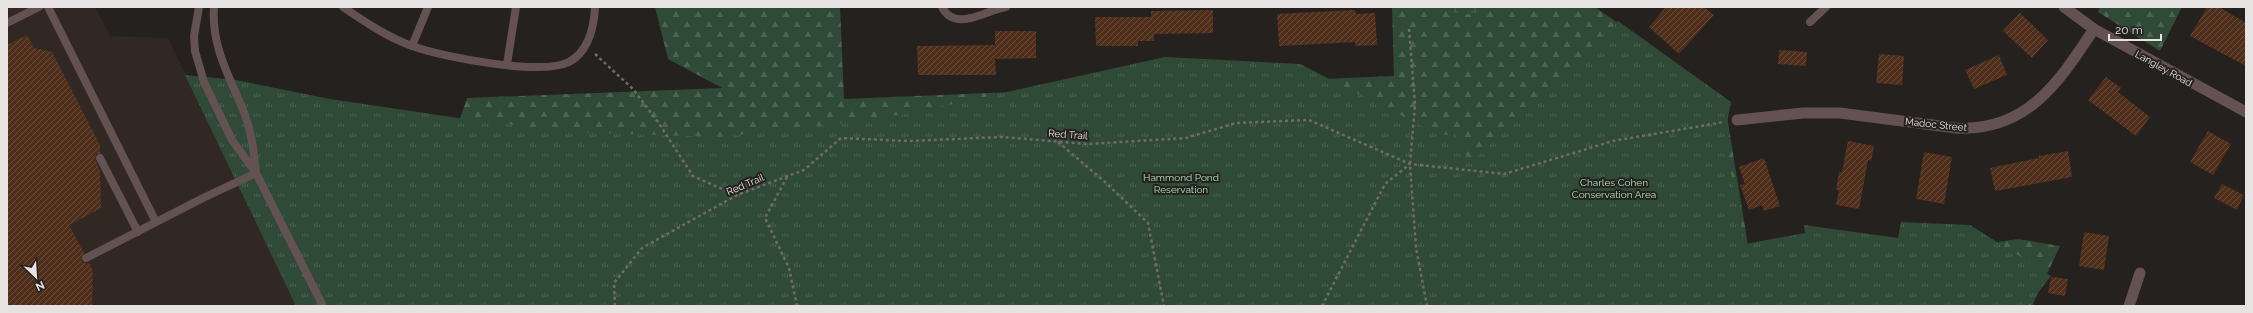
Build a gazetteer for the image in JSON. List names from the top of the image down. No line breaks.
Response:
{"streets":{"street":["Langley Road","Madoc Street"],"path":["Red Trail"]},"crossings":[["Langley Road","Madoc Street"],["Madoc Street","Red Trail"]],"parks":["Hammond Pond Reservation","Charles Cohen Conservation Area"],"scale_bar":"20 m","north":"bottom right"}
